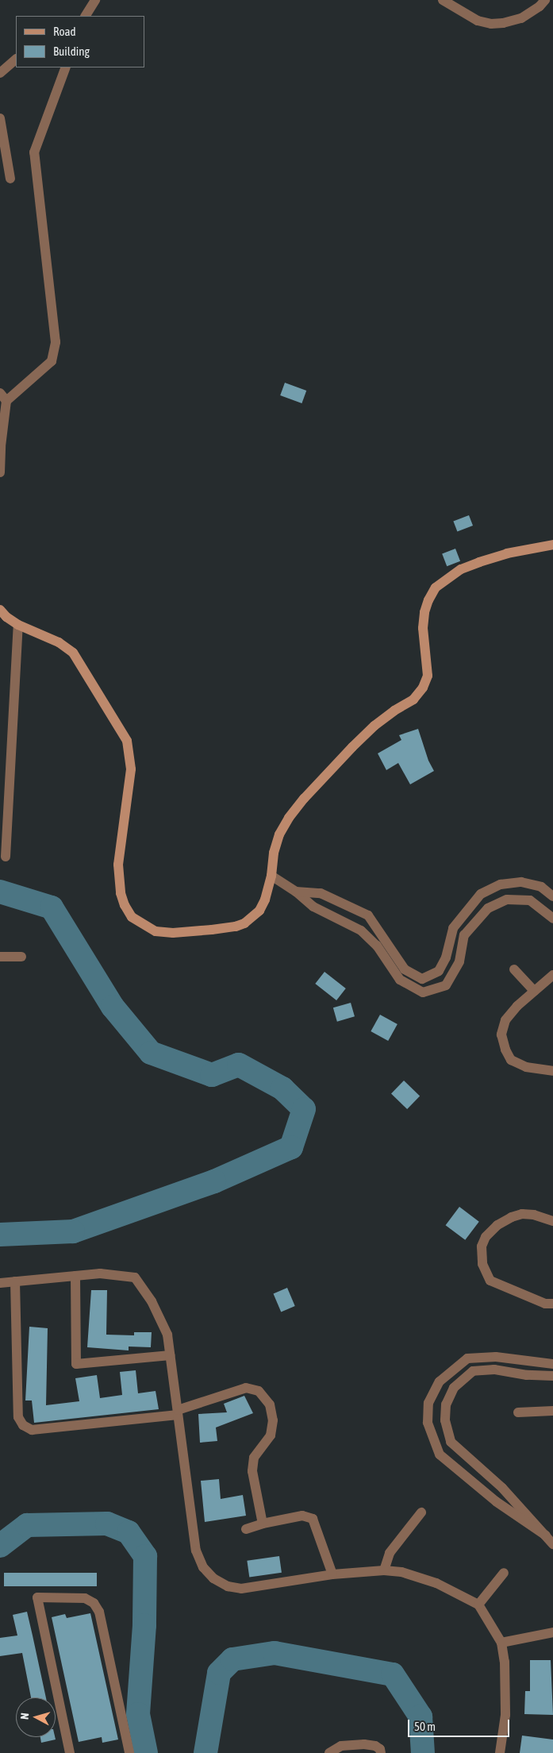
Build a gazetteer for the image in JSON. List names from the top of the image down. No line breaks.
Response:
{"legend":["Road","Building"],"scale_bar":"50 m","north":"left"}
